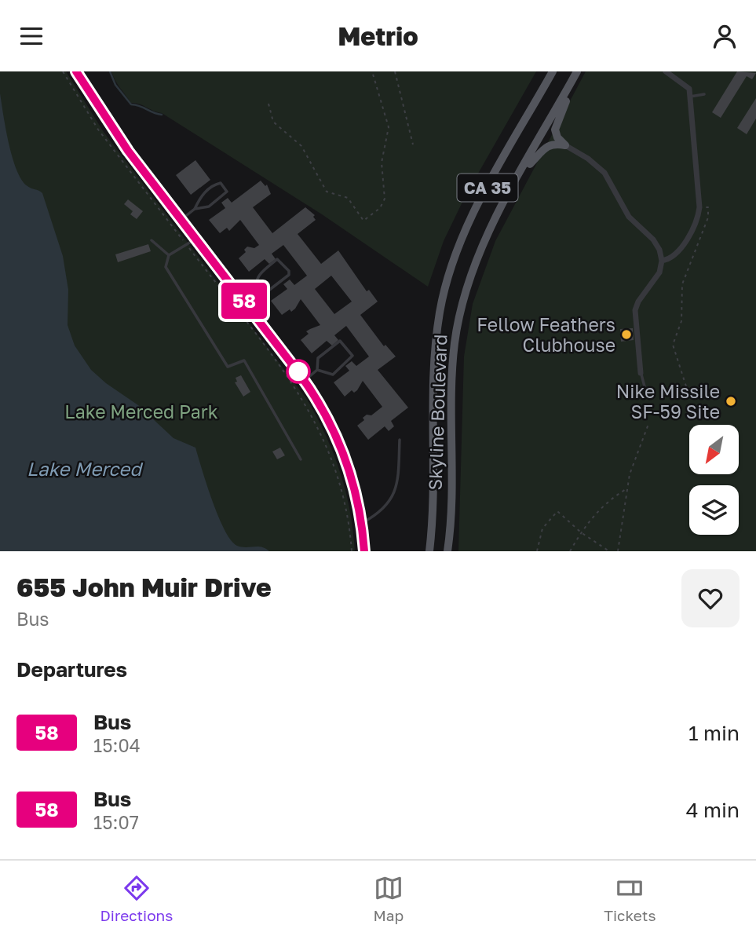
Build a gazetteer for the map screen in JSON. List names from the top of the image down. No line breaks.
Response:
{"streets":{"main road":["CA 35","Skyline Boulevard"]},"water":["Lake Merced"],"parks":["Lake Merced Park"],"places":["Fellow Feathers Clubhouse","Nike Missile SF-59 Site"],"lines":["bus line 58"],"north":"bottom left","page":{"header":"Metrio","on_map":"58","heading":[["655 John Muir Drive","Bus"],"Departures"],"list":[{"mark":"58","name":"Bus","note":"15:04","value":"1 min"},{"mark":"58","name":"Bus","note":"15:07","value":"4 min"}],"tabs":["Directions","Map","Tickets"]}}
